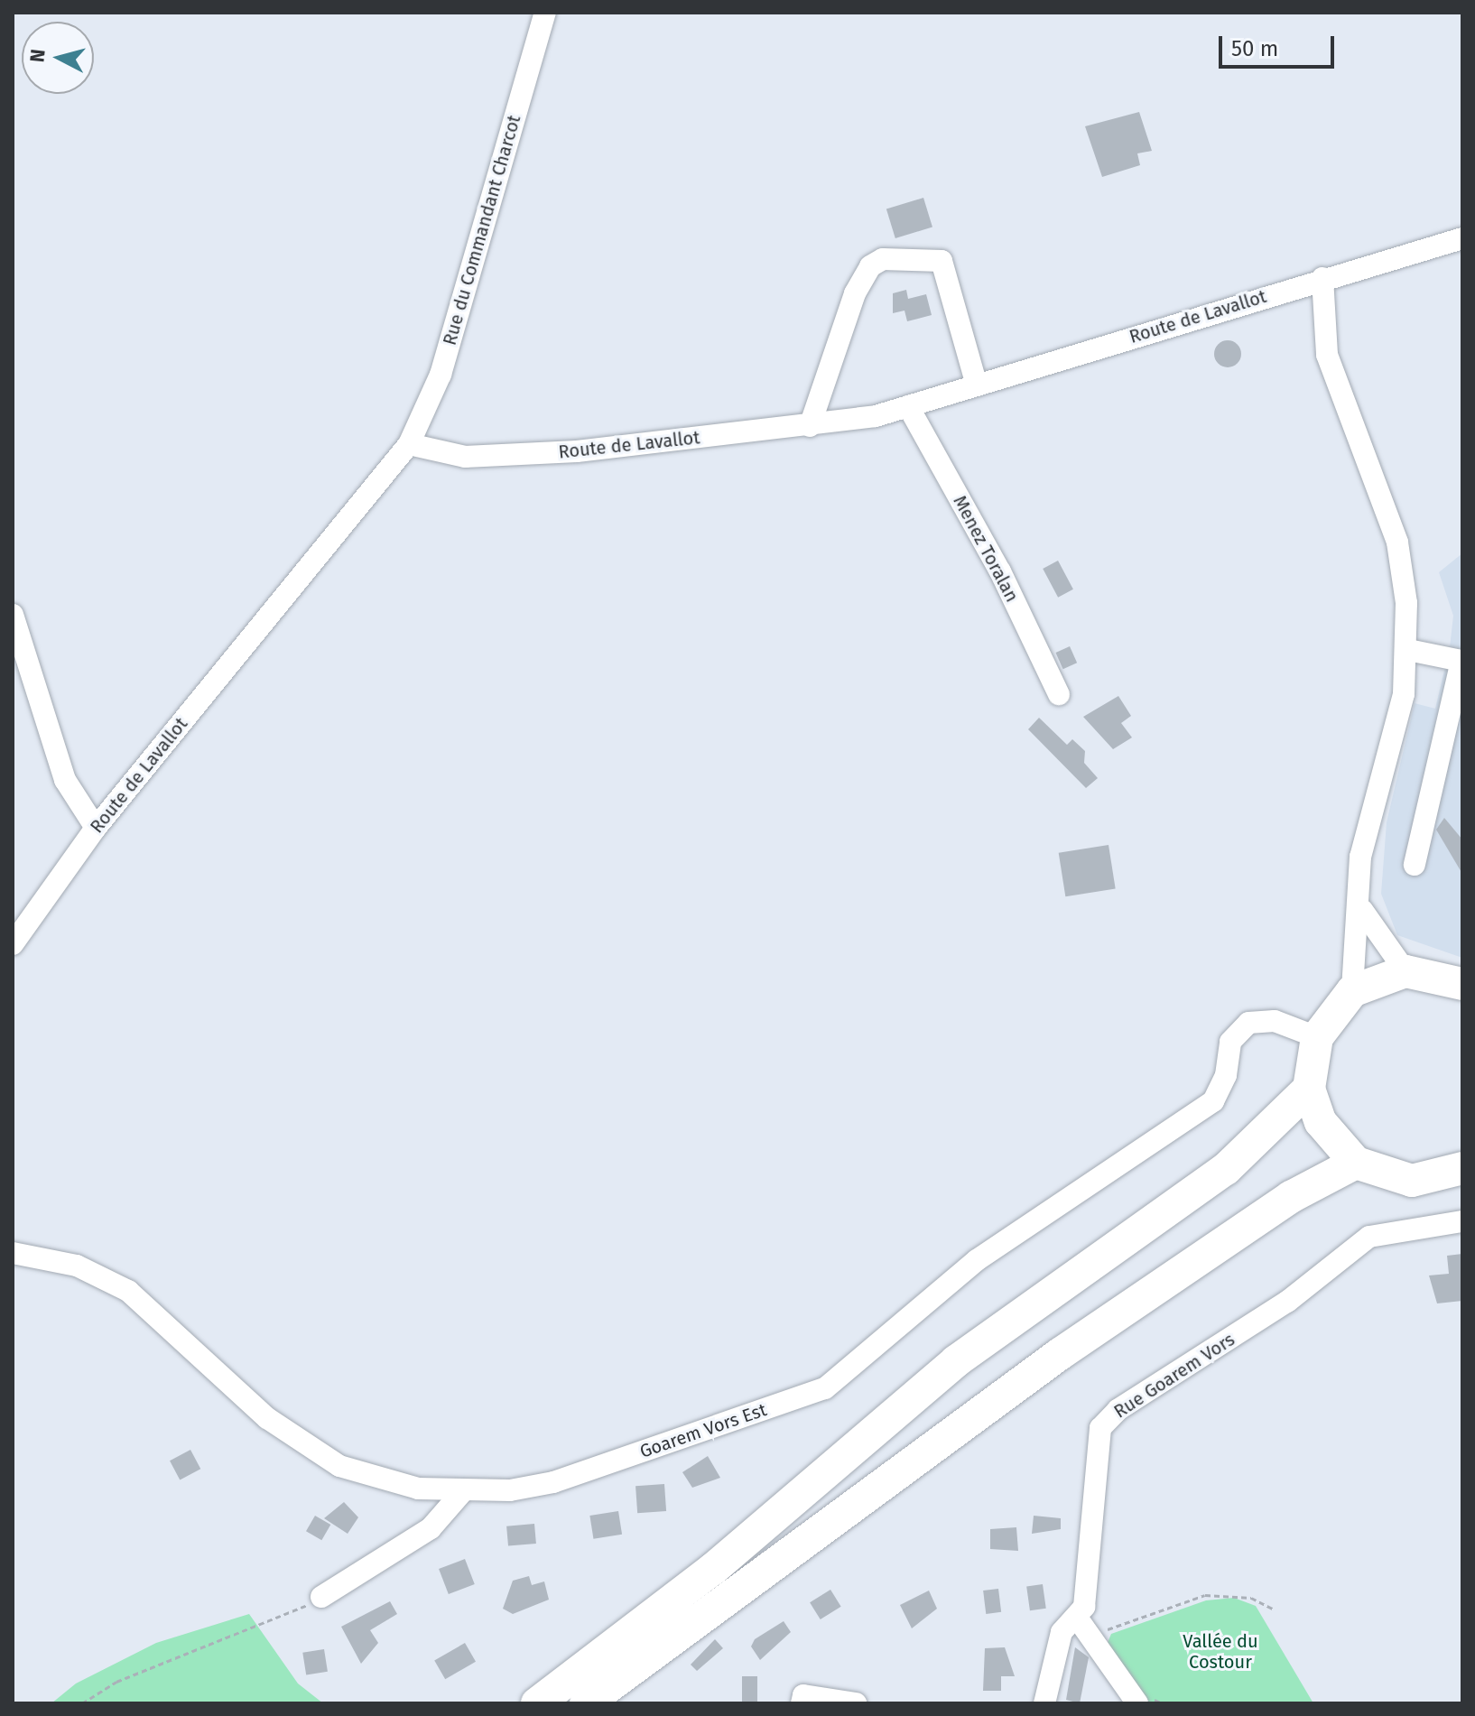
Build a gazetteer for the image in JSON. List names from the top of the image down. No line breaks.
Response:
{"streets":{"street":["Rue du Commandant Charcot","Route de Lavallot","Menez Toralan","Rue Goarem Vors","Goarem Vors Est"]},"crossings":[["Rue du Commandant Charcot","Route de Lavallot"],["Route de Lavallot","Menez Toralan"]],"parks":["Vallée du Costour"],"scale_bar":"50 m","north":"left"}
